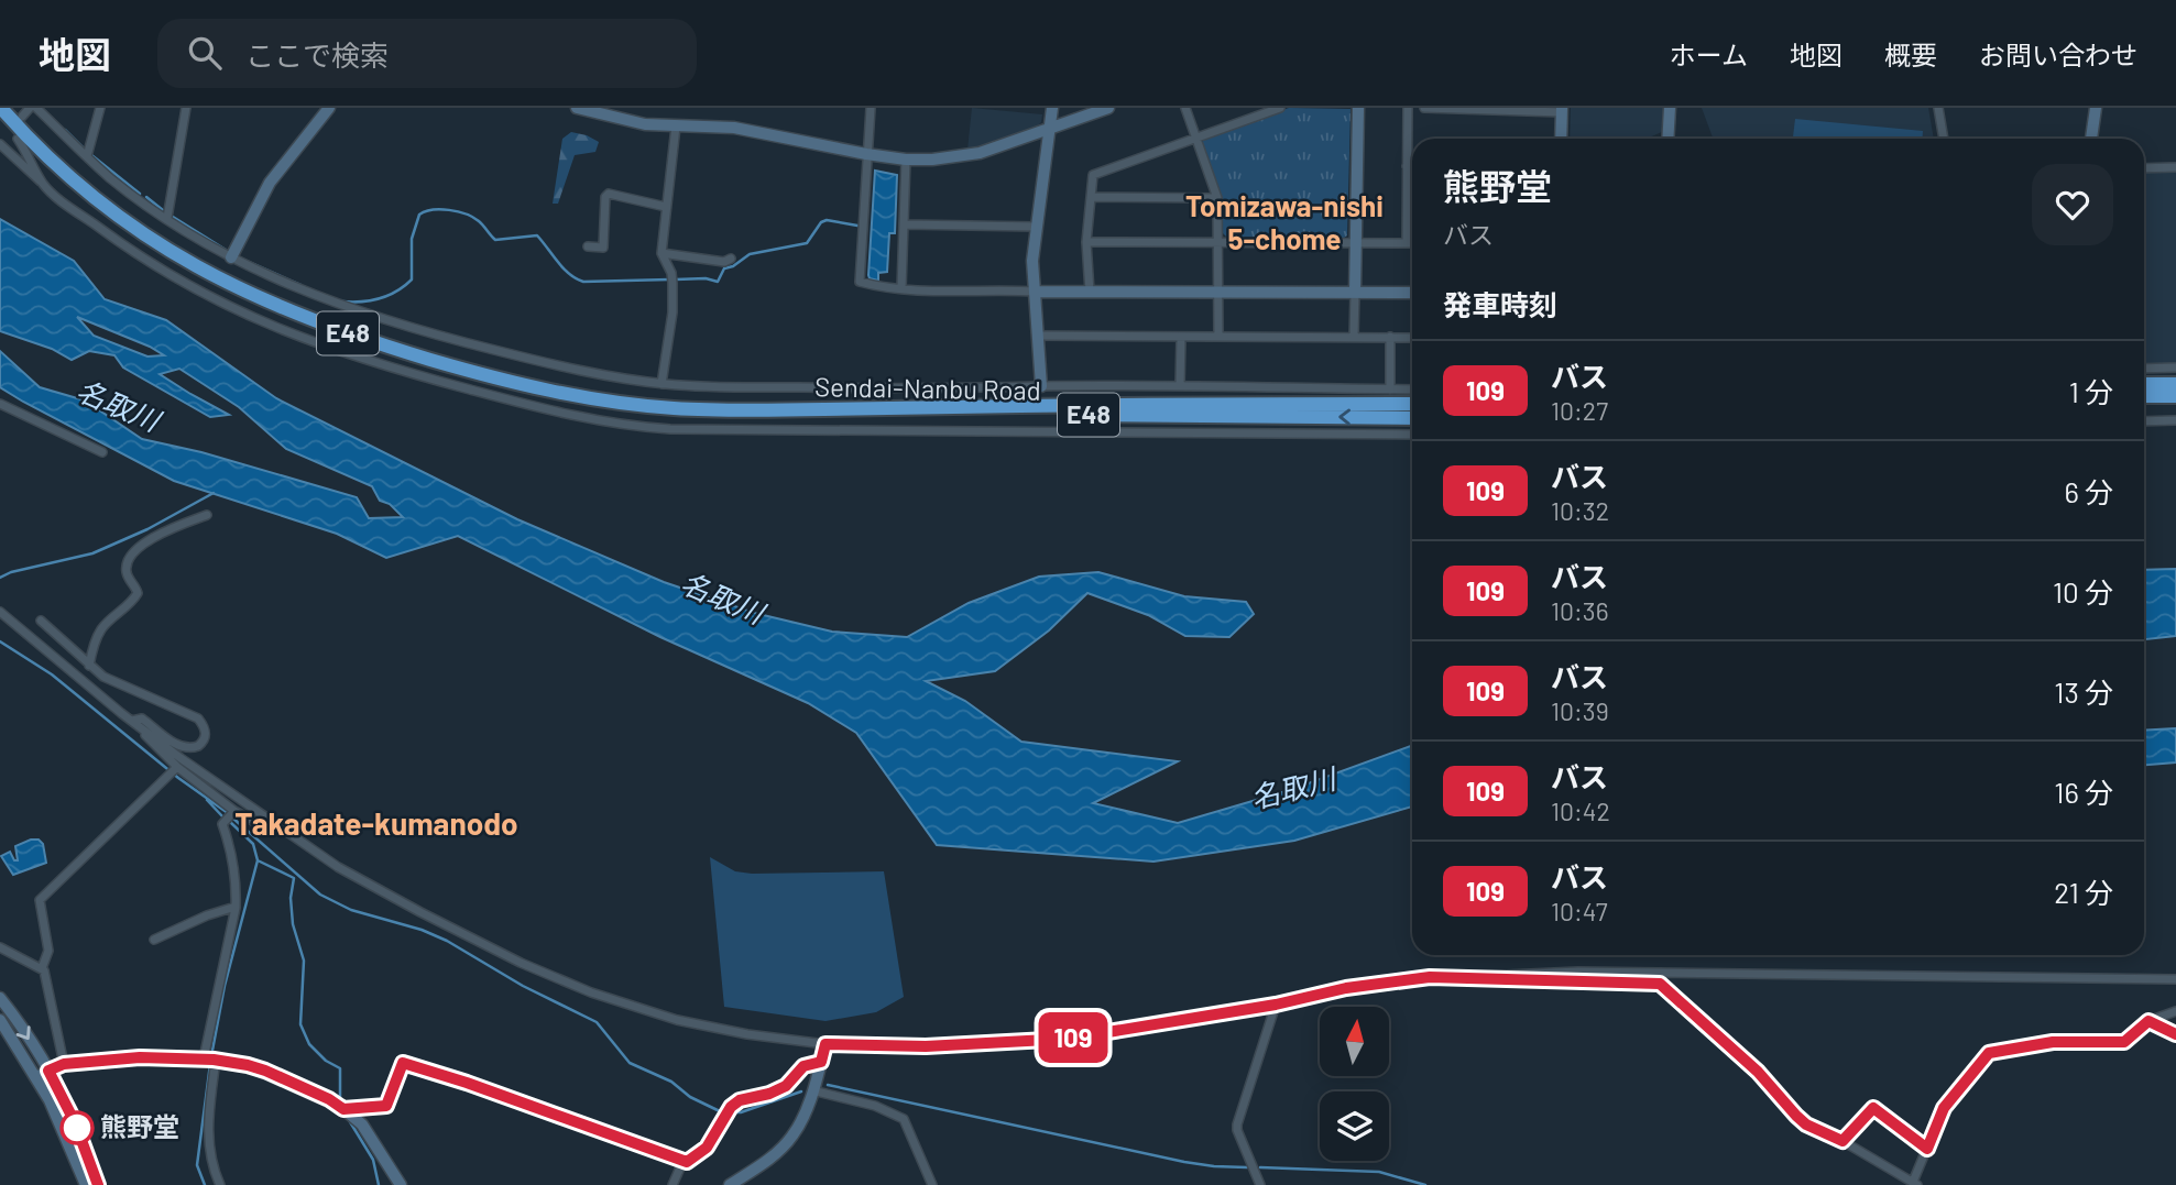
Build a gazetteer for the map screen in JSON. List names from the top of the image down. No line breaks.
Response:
{"streets":{"highway":["E48","Sendai-Nanbu Road"]},"districts":["Tomizawa-nishi 5-chome","Takadate-kumanodo"],"water":["名取川"],"places":["熊野堂"],"lines":["bus line 109"],"north":"top","page":{"header":"地図","search":"ここで検索","nav":["ホーム","地図","概要","お問い合わせ"],"on_map":"109","heading":[["熊野堂","バス"],"発車時刻"],"list":[{"mark":"109","name":"バス","note":"10:27","value":"1 分"},{"mark":"109","name":"バス","note":"10:32","value":"6 分"},{"mark":"109","name":"バス","note":"10:36","value":"10 分"},{"mark":"109","name":"バス","note":"10:39","value":"13 分"},{"mark":"109","name":"バス","note":"10:42","value":"16 分"},{"mark":"109","name":"バス","note":"10:47","value":"21 分"}]}}
